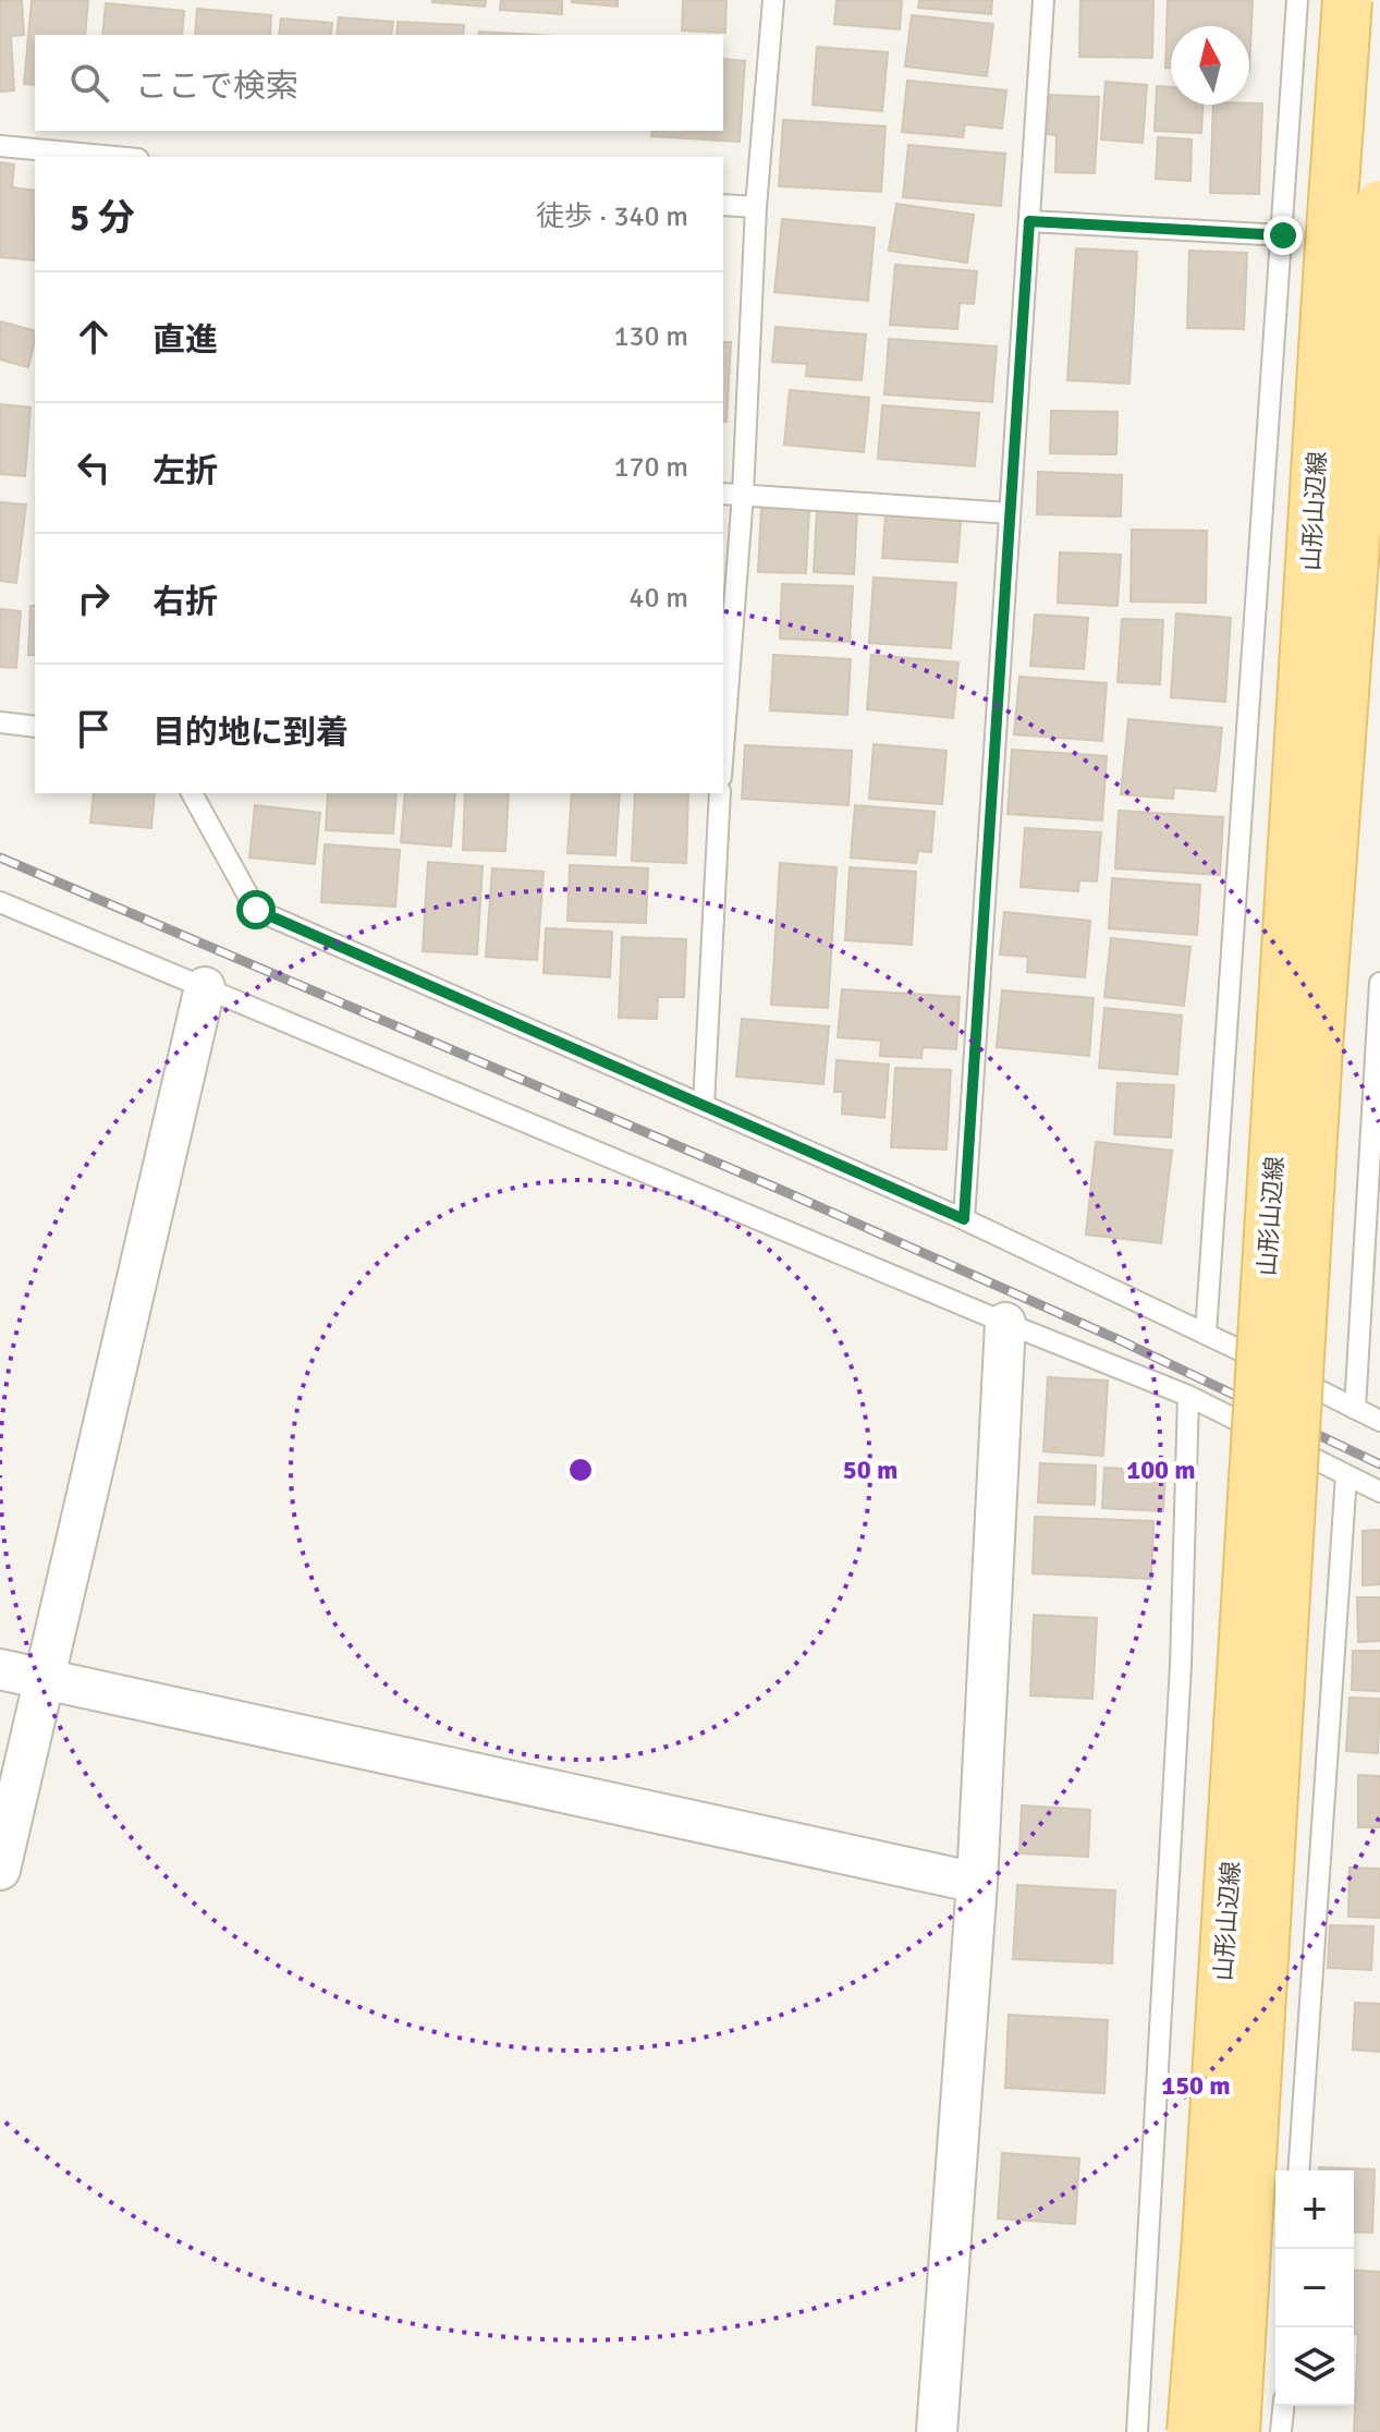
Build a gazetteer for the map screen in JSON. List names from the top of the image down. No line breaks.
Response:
{"streets":{"main road":["山形山辺線"]},"north":"top","page":{"search":"ここで検索","heading":["5 分","徒歩 · 340 m"],"list":[["直進","130 m"],["左折","170 m"],["右折","40 m"],"目的地に到着"],"map_buttons":["+","−"]},"rings":["50 m","100 m","150 m"]}
